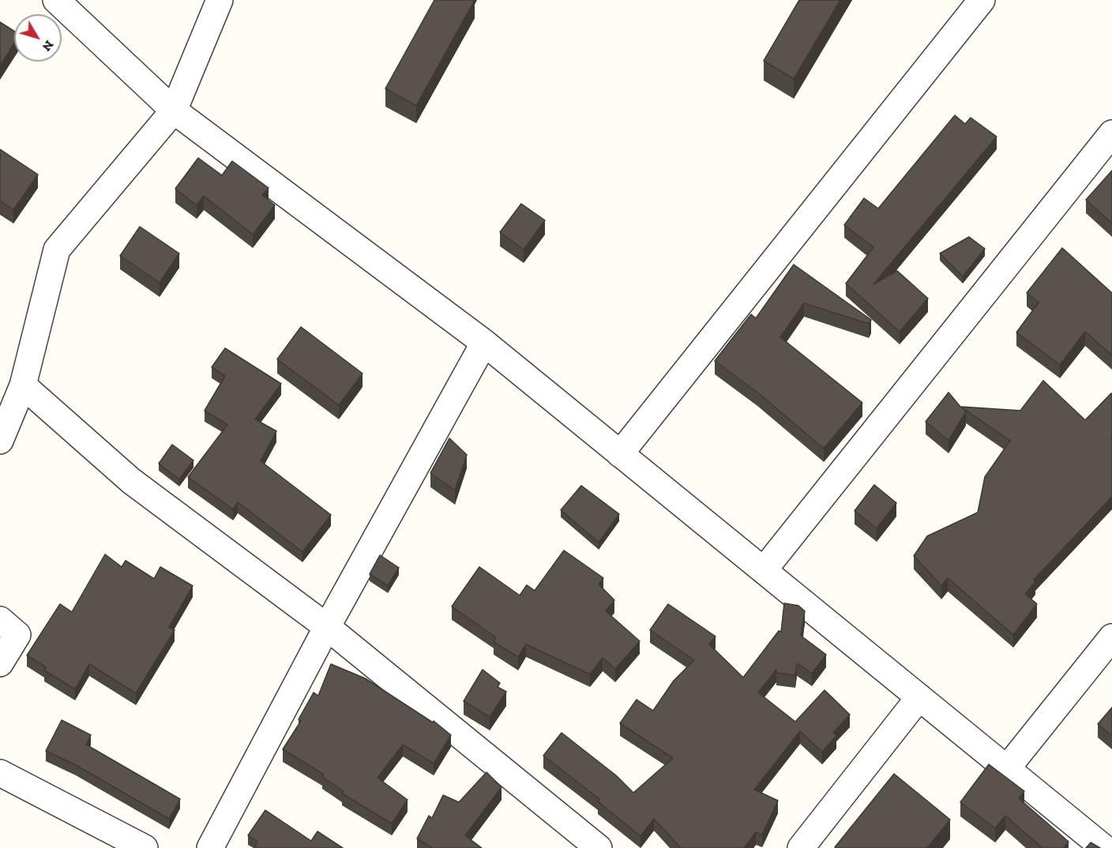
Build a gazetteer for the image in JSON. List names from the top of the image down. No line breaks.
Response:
{"north":"bottom right"}
